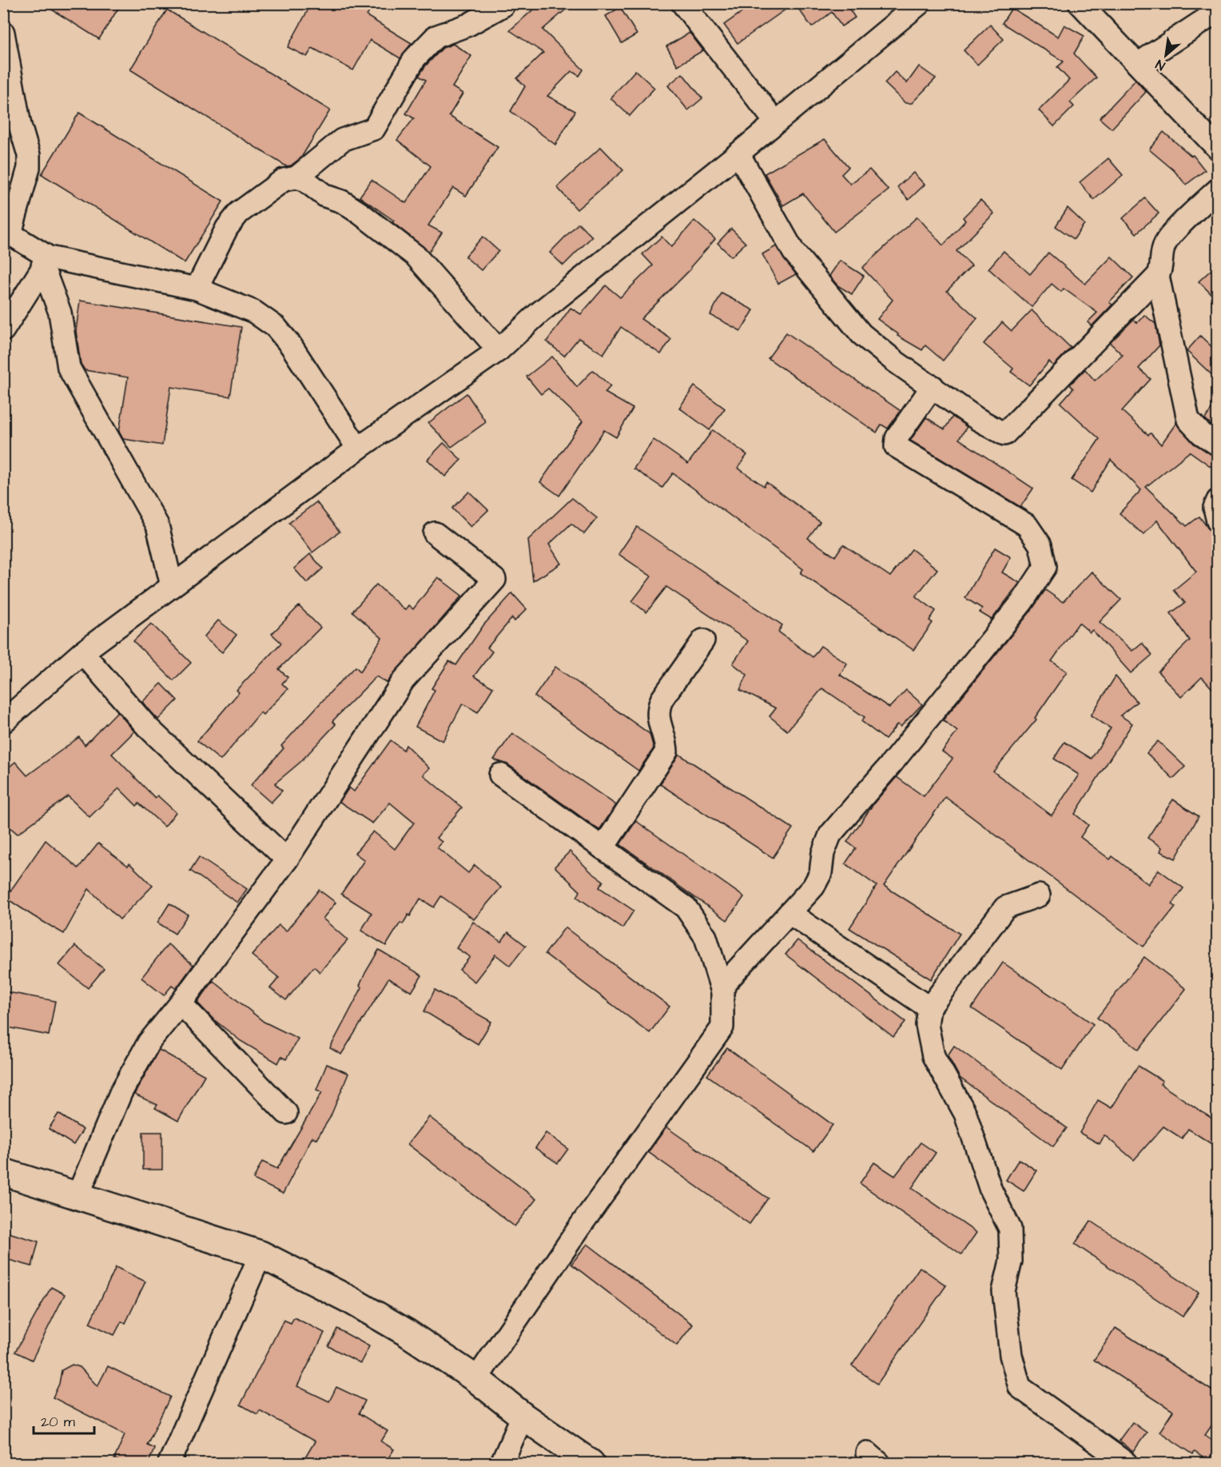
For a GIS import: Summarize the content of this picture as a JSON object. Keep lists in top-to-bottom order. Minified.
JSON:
{"scale_bar":"20 m","north":"bottom left"}
